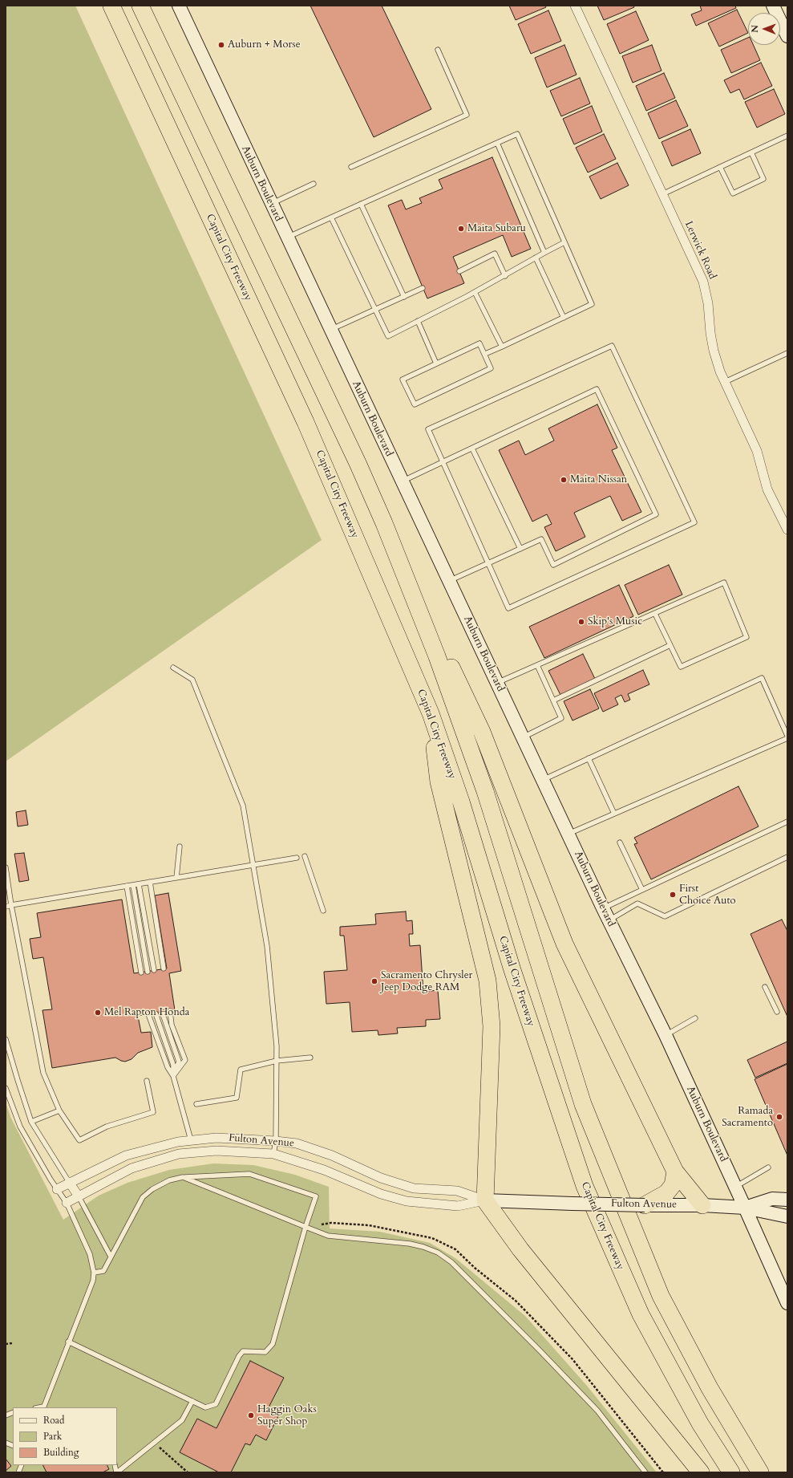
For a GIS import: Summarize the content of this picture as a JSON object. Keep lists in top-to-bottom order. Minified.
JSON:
{"streets":{"highway":["Capital City Freeway"],"main road":["Auburn Boulevard","Fulton Avenue"],"street":["Lerwick Road"]},"crossings":[["Auburn Boulevard","Fulton Avenue"]],"places":["Auburn + Morse","Maita Subaru","Maita Nissan","Skip's Music","First Choice Auto","Sacramento Chrysler Jeep Dodge RAM","Mel Rapton Honda","Ramada Sacramento","Haggin Oaks Super Shop"],"legend":["Road","Park","Building"],"north":"left"}
